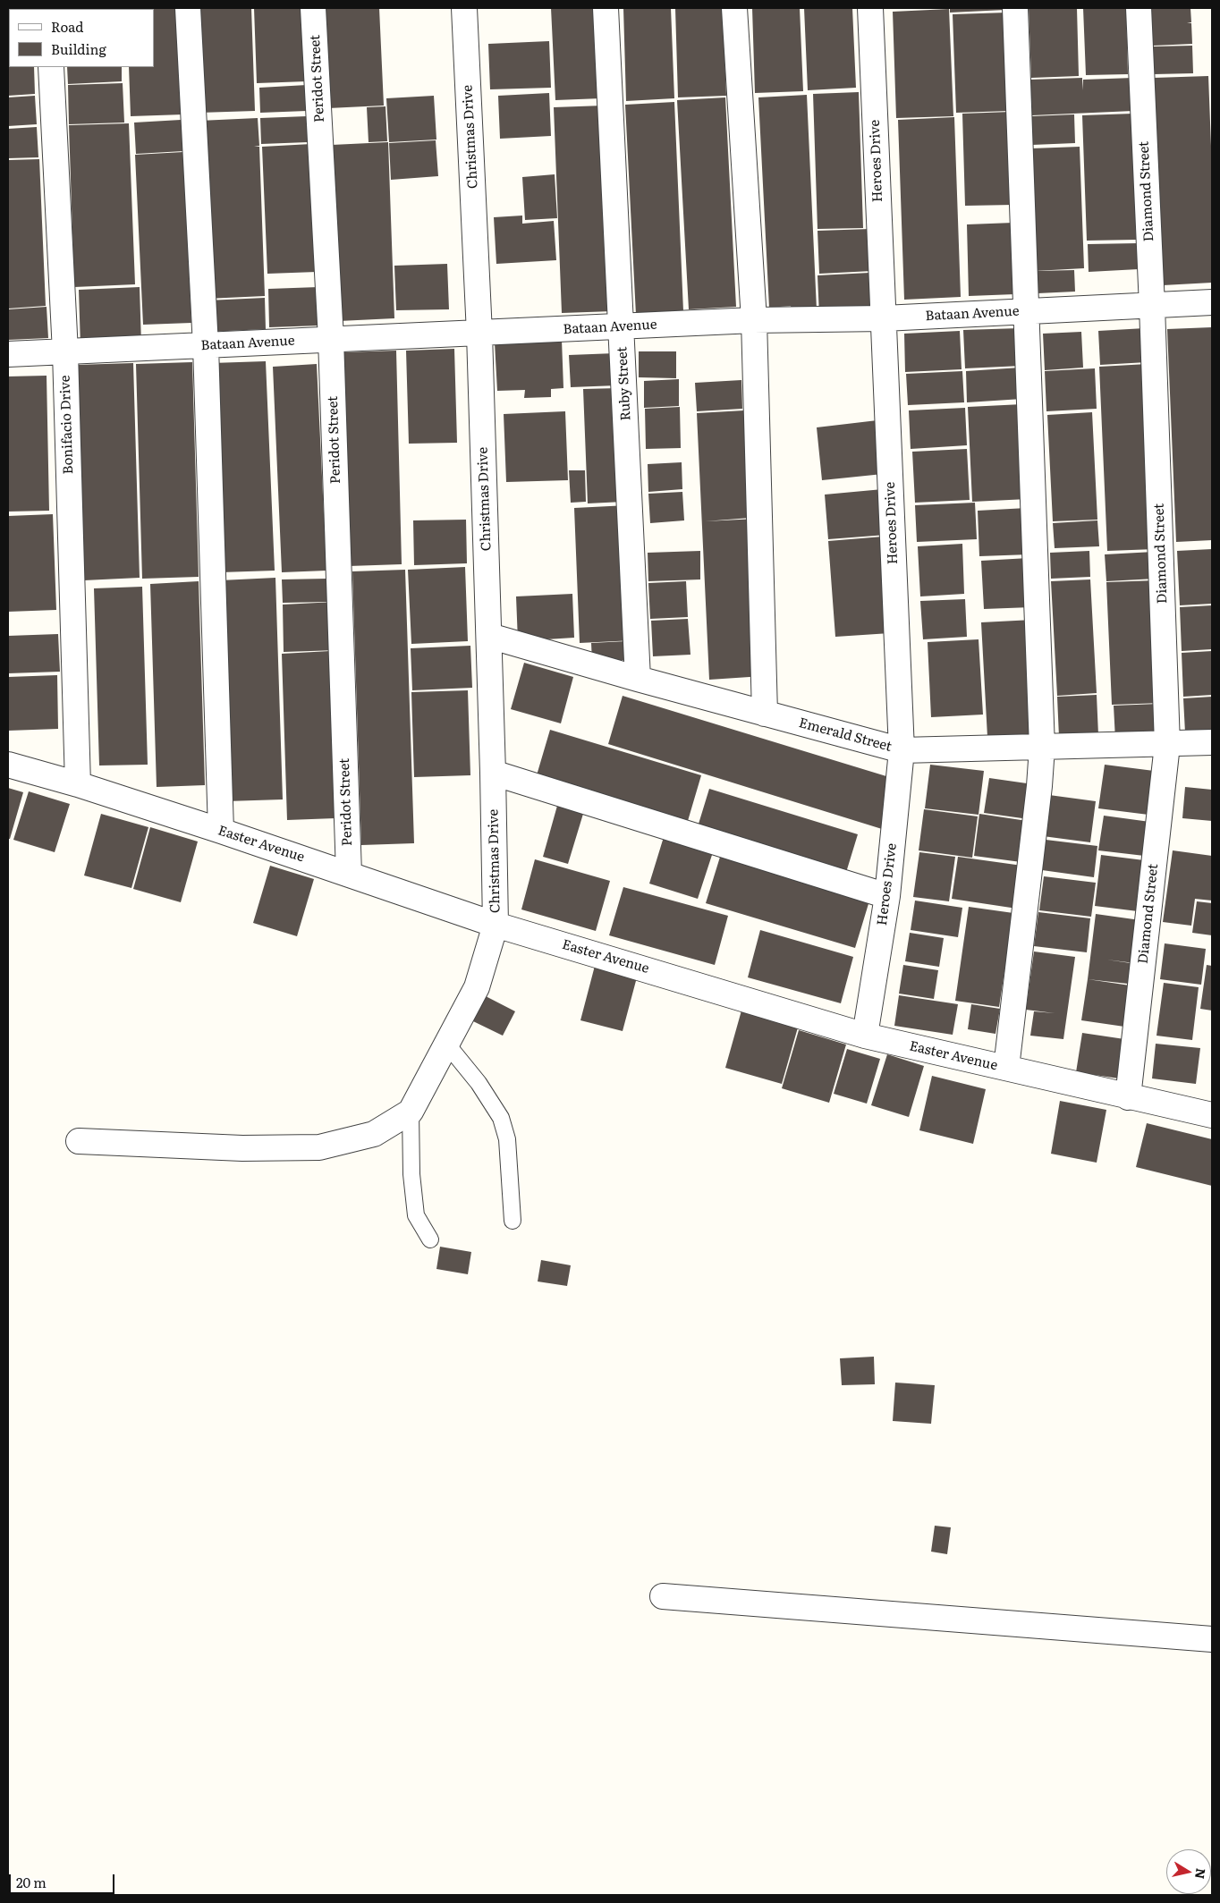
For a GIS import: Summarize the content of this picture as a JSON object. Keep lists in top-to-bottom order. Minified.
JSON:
{"streets":{"street":["Peridot Street","Christmas Drive","Heroes Drive","Diamond Street","Bataan Avenue","Ruby Street","Bonifacio Drive","Emerald Street","Easter Avenue"]},"crossings":[["Peridot Street","Bataan Avenue"],["Peridot Street","Easter Avenue"],["Christmas Drive","Bataan Avenue"],["Christmas Drive","Emerald Street"],["Christmas Drive","Easter Avenue"],["Heroes Drive","Bataan Avenue"],["Heroes Drive","Emerald Street"],["Heroes Drive","Easter Avenue"],["Diamond Street","Bataan Avenue"],["Diamond Street","Emerald Street"],["Diamond Street","Easter Avenue"],["Bataan Avenue","Ruby Street"],["Bataan Avenue","Bonifacio Drive"],["Ruby Street","Emerald Street"],["Bonifacio Drive","Easter Avenue"]],"legend":["Road","Building"],"scale_bar":"20 m","north":"right"}
